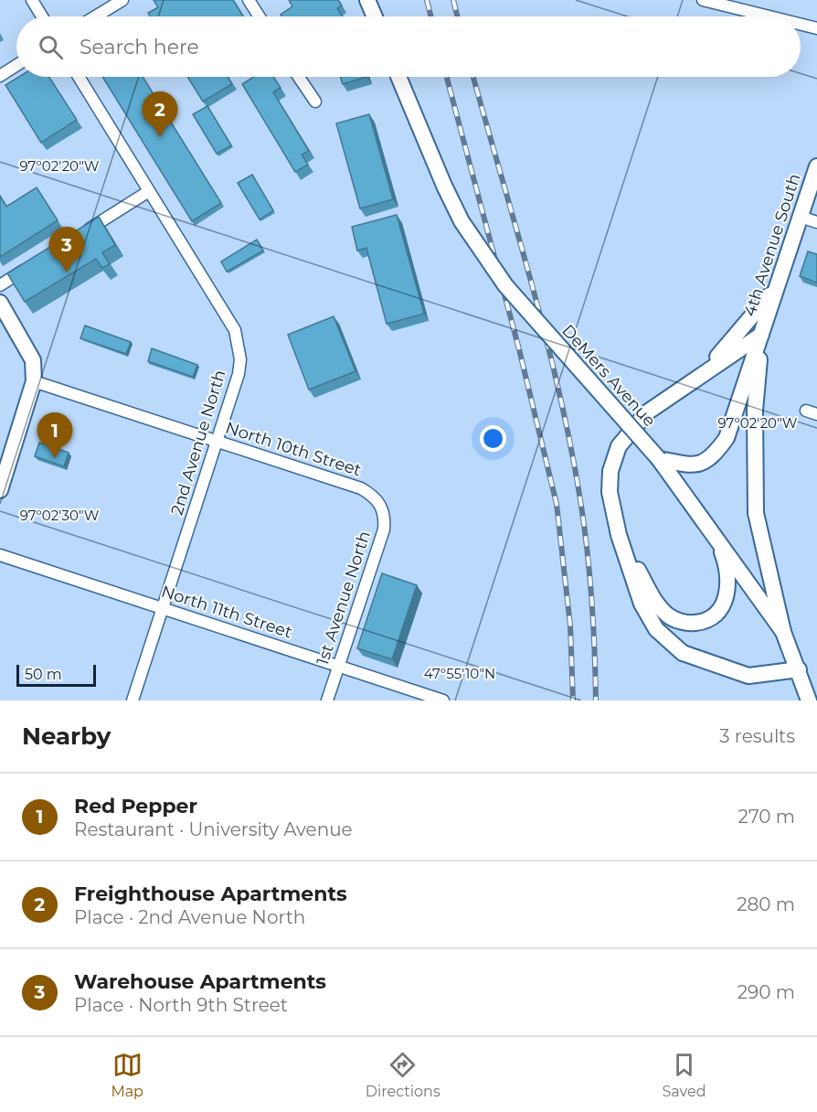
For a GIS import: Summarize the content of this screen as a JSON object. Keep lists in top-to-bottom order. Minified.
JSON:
{"streets":{"main road":["4th Avenue South","DeMers Avenue"],"street":["2nd Avenue North","North 10th Street","1st Avenue North","North 11th Street"]},"crossings":[["2nd Avenue North","North 10th Street"],["2nd Avenue North","North 11th Street"],["North 10th Street","1st Avenue North"],["1st Avenue North","North 11th Street"]],"scale_bar":"50 m","page":{"search":"Search here","pins":["2","3","1"],"scale":"50 m","heading":["Nearby","3 results"],"list":[{"mark":"1","name":"Red Pepper","note":"Restaurant · University Avenue","value":"270 m"},{"mark":"2","name":"Freighthouse Apartments","note":"Place · 2nd Avenue North","value":"280 m"},{"mark":"3","name":"Warehouse Apartments","note":"Place · North 9th Street","value":"290 m"}],"nav":["Map","Directions","Saved"]},"coordinates":["97°02'20\"W","97°02'30\"W","47°55'10\"N"]}
